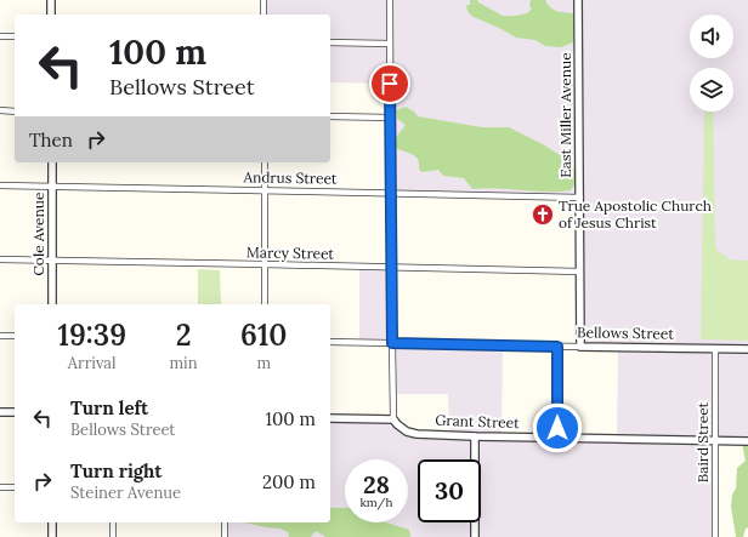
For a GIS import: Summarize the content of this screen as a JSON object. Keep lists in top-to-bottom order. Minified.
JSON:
{"streets":{"street":["East Miller Avenue","Andrus Street","Cole Avenue","Marcy Street","Bellows Street","Grant Street","Baird Street"]},"crossings":[["East Miller Avenue","Andrus Street"],["East Miller Avenue","Marcy Street"],["East Miller Avenue","Bellows Street"],["Andrus Street","Cole Avenue"],["Cole Avenue","Marcy Street"],["Bellows Street","Baird Street"],["Grant Street","Baird Street"]],"places":{"church":["True Apostolic Church of Jesus Christ"]},"page":{"turn":["100 m","Bellows Street"],"then":"Then","eta":["19:39","Arrival","2","min","610","m"],"list":[{"name":"Turn left","note":"Bellows Street","value":"100 m"},{"name":"Turn right","note":"Steiner Avenue","value":"200 m"}],"speed":"28 km/h","limit":"30"}}
